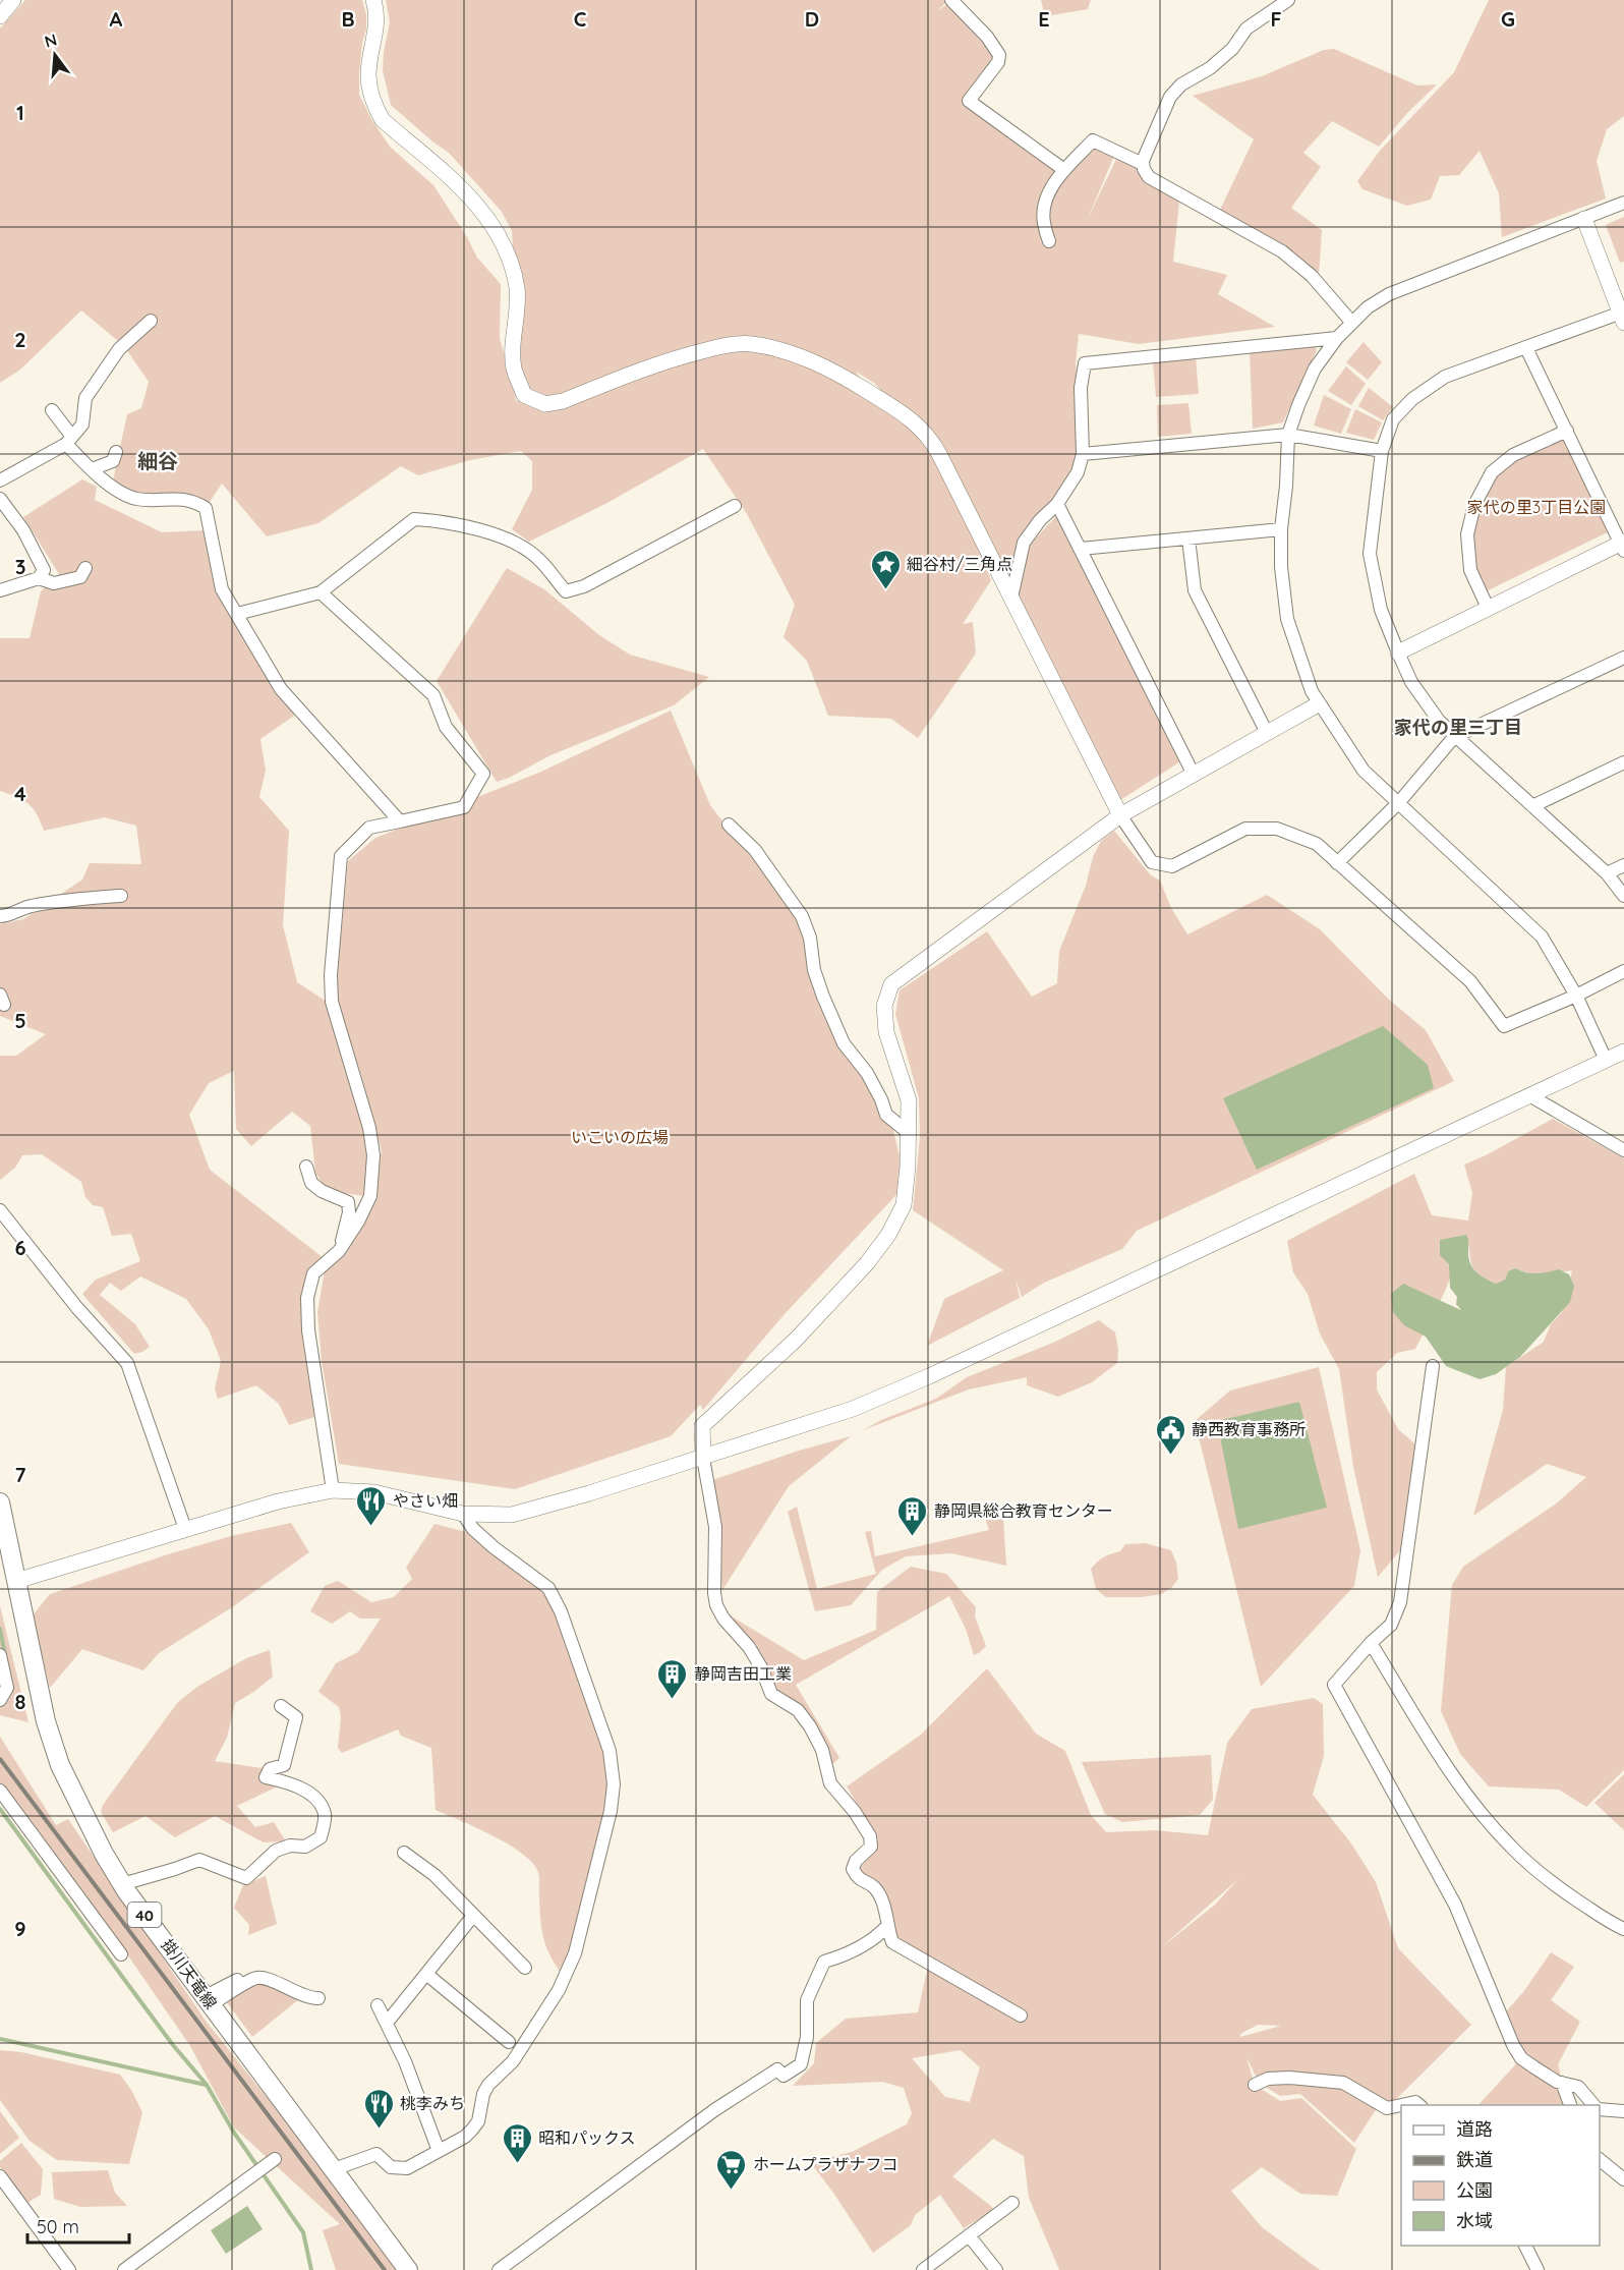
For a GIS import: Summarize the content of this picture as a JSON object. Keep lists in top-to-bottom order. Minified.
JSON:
{"streets":{"main road":["40","掛川天竜線"]},"districts":["細谷","家代の里三丁目"],"parks":["家代の里3丁目公園","いこいの広場"],"places":{"place":["細谷村/三角点"],"public building":["静西教育事務所"],"restaurant":["やさい畑","桃李みち"],"building":["静岡県総合教育センター","静岡吉田工業","昭和パックス"],"supermarket":["ホームプラザナフコ"]},"legend":["道路","鉄道","公園","水域"],"scale_bar":"50 m","north":"top","grid":{"columns":["A","B","C","D","E","F","G"],"rows":["1","2","3","4","5","6","7","8","9"]}}
